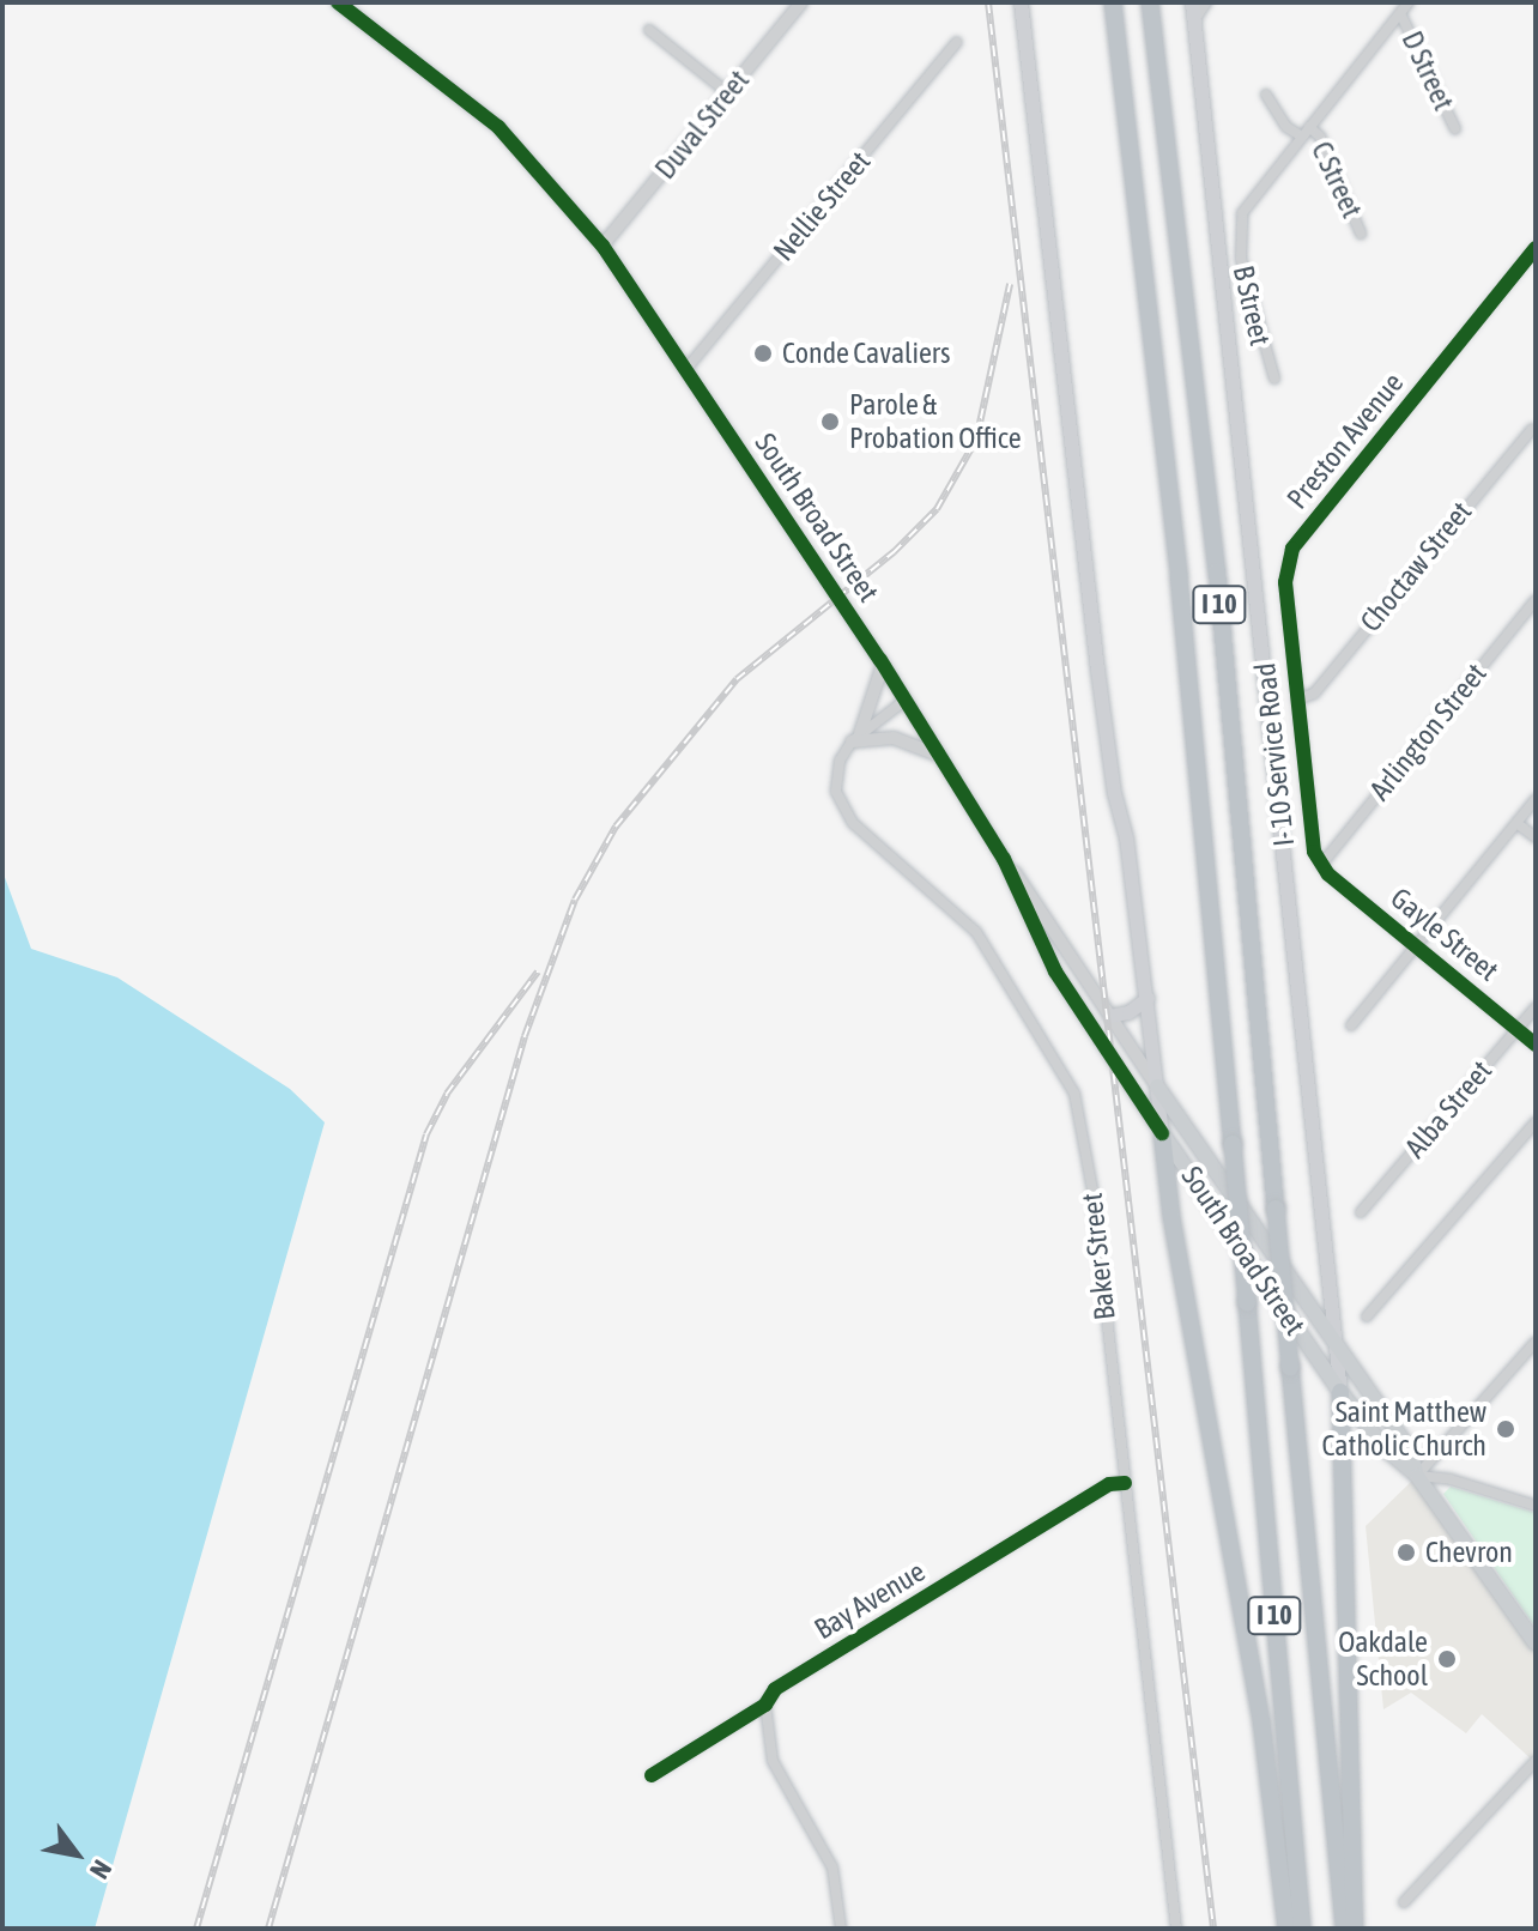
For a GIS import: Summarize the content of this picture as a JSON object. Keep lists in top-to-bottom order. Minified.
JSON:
{"streets":{"highway":["I 10"],"main road":["South Broad Street","I- 10 Service Road"],"street":["D Street","Duval Street","C Street","Nellie Street","B Street","Preston Avenue","Choctaw Street","Arlington Street","Gayle Street","Alba Street","Baker Street","Bay Avenue"]},"crossings":[["Duval Street","South Broad Street"],["C Street","B Street"],["Nellie Street","South Broad Street"],["Preston Avenue","Choctaw Street"],["Preston Avenue","Arlington Street"],["Preston Avenue","Gayle Street"],["South Broad Street","I- 10 Service Road"],["Arlington Street","Gayle Street"],["Gayle Street","Alba Street"],["Baker Street","Bay Avenue"]],"places":["Conde Cavaliers","Parole & Probation Office","Saint Matthew Catholic Church","Chevron","Oakdale School"],"north":"bottom right"}
